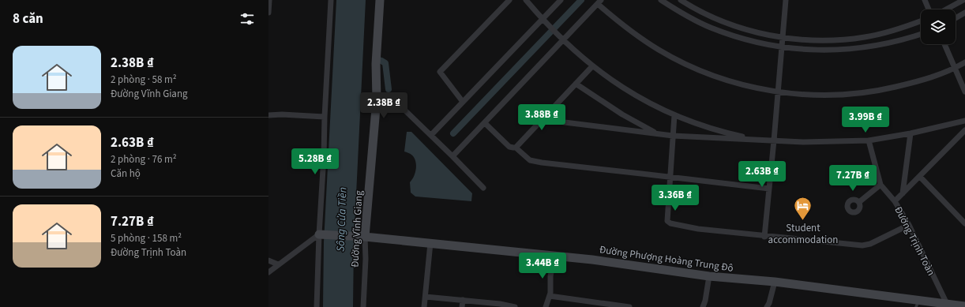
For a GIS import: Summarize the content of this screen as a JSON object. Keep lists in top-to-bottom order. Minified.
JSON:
{"streets":{"street":["Đường Vĩnh Giang","Đường Trịnh Toàn","Đường Phượng Hoàng Trung Đô"]},"crossings":[["Đường Vĩnh Giang","Đường Phượng Hoàng Trung Đô"],["Đường Trịnh Toàn","Đường Phượng Hoàng Trung Đô"]],"water":["Sông Cửa Tiền"],"places":{"hotel":["Student accommodation"]},"page":{"heading":"8 căn","list":[{"name":"2.38B ₫","note":"2 phòng · 58 m² · Đường Vĩnh Giang"},{"name":"2.63B ₫","note":"2 phòng · 76 m² · Căn hộ"},{"name":"7.27B ₫","note":"5 phòng · 158 m² · Đường Trịnh Toàn"}],"price":["2.38B ₫","3.88B ₫","3.99B ₫","5.28B ₫","2.63B ₫","7.27B ₫","3.36B ₫","3.44B ₫"]}}
